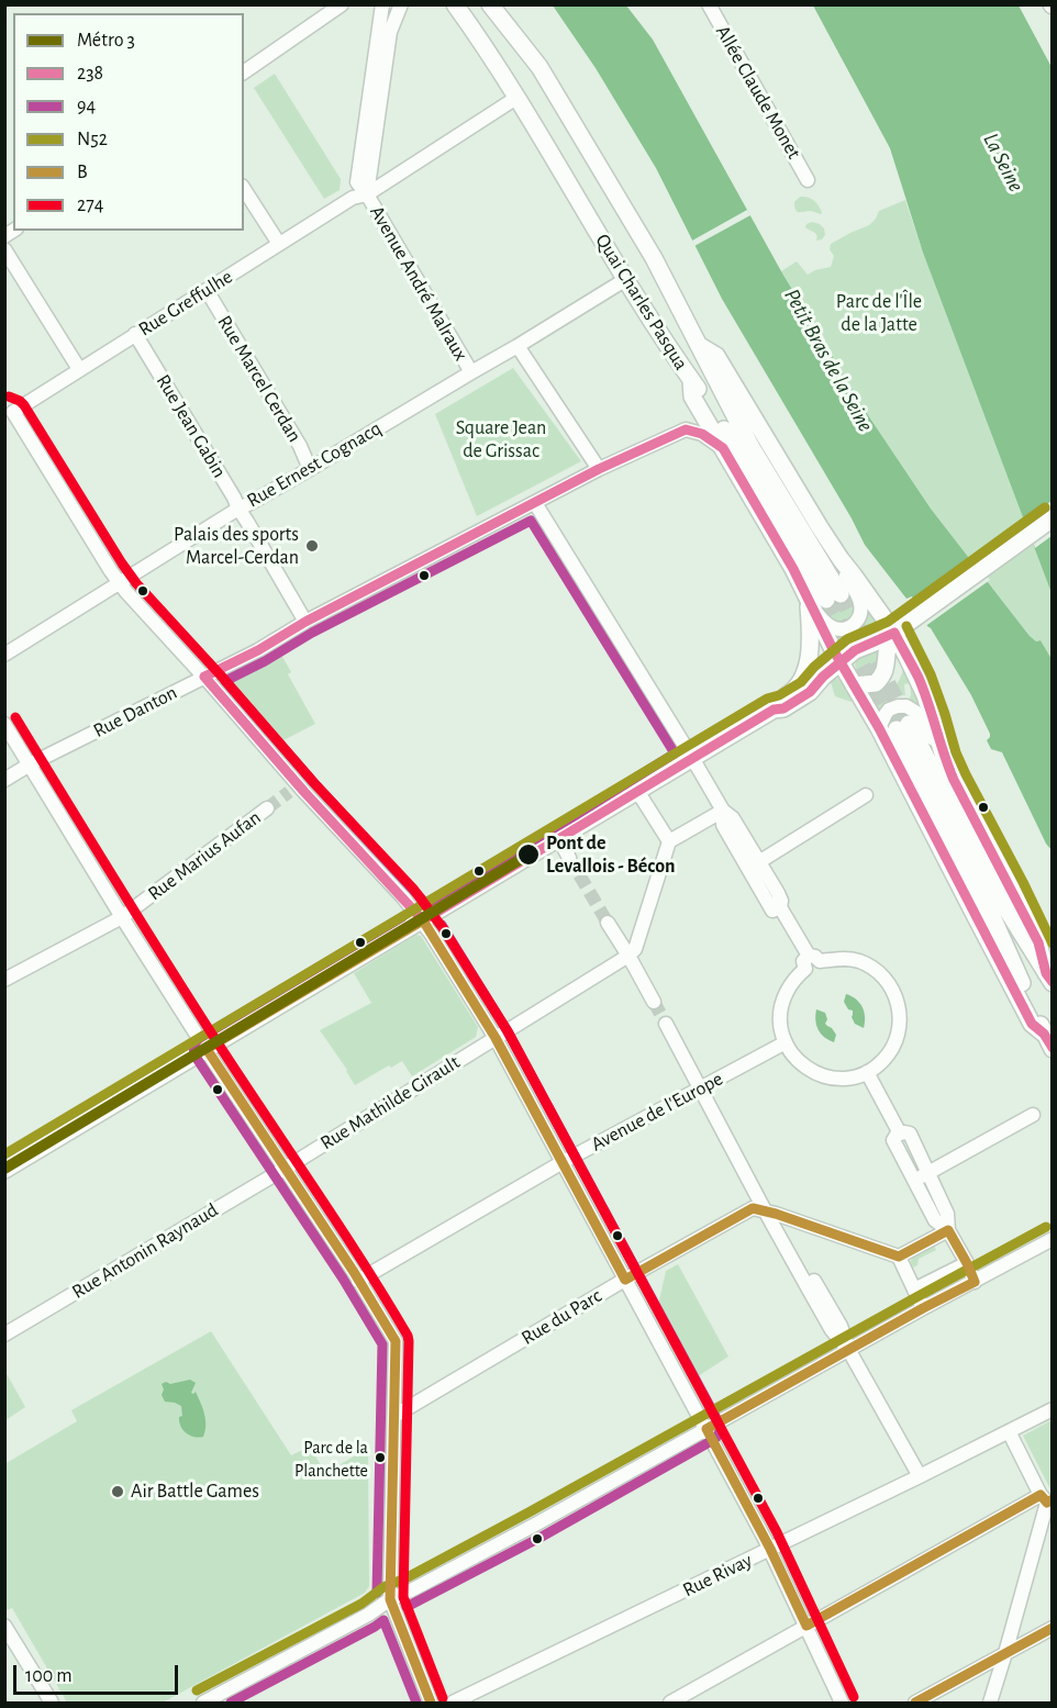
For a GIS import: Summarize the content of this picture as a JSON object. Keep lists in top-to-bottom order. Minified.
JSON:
{"streets":{"main road":["Quai Charles Pasqua"],"street":["Allée Claude Monet","Avenue André Malraux","Rue Greffulhe","Rue Marcel Cerdan","Rue Jean Gabin","Rue Ernest Cognacq","Rue Danton","Rue Marius Aufan","Rue Mathilde Girault","Avenue de l'Europe","Rue Antonin Raynaud","Rue du Parc","Rue Rivay"]},"crossings":[["Avenue André Malraux","Rue Greffulhe"],["Avenue André Malraux","Rue Ernest Cognacq"],["Quai Charles Pasqua","Rue Greffulhe"],["Quai Charles Pasqua","Rue Ernest Cognacq"],["Rue Greffulhe","Rue Marcel Cerdan"],["Rue Greffulhe","Rue Jean Gabin"],["Rue Marcel Cerdan","Rue Ernest Cognacq"],["Rue Jean Gabin","Rue Ernest Cognacq"],["Rue Jean Gabin","Rue Danton"],["Rue Mathilde Girault","Rue Antonin Raynaud"]],"water":["La Seine","Petit Bras de la Seine"],"parks":["Parc de l'Île de la Jatte","Square Jean de Grissac"],"places":["Palais des sports Marcel-Cerdan","Pont de Levallois - Bécon","Parc de la Planchette","Air Battle Games"],"lines":["transit line 274","transit line 238","transit line N52","transit line 94","metro line 3","transit line B"],"legend":["Métro 3","238","94","N52","B","274"],"scale_bar":"100 m"}
